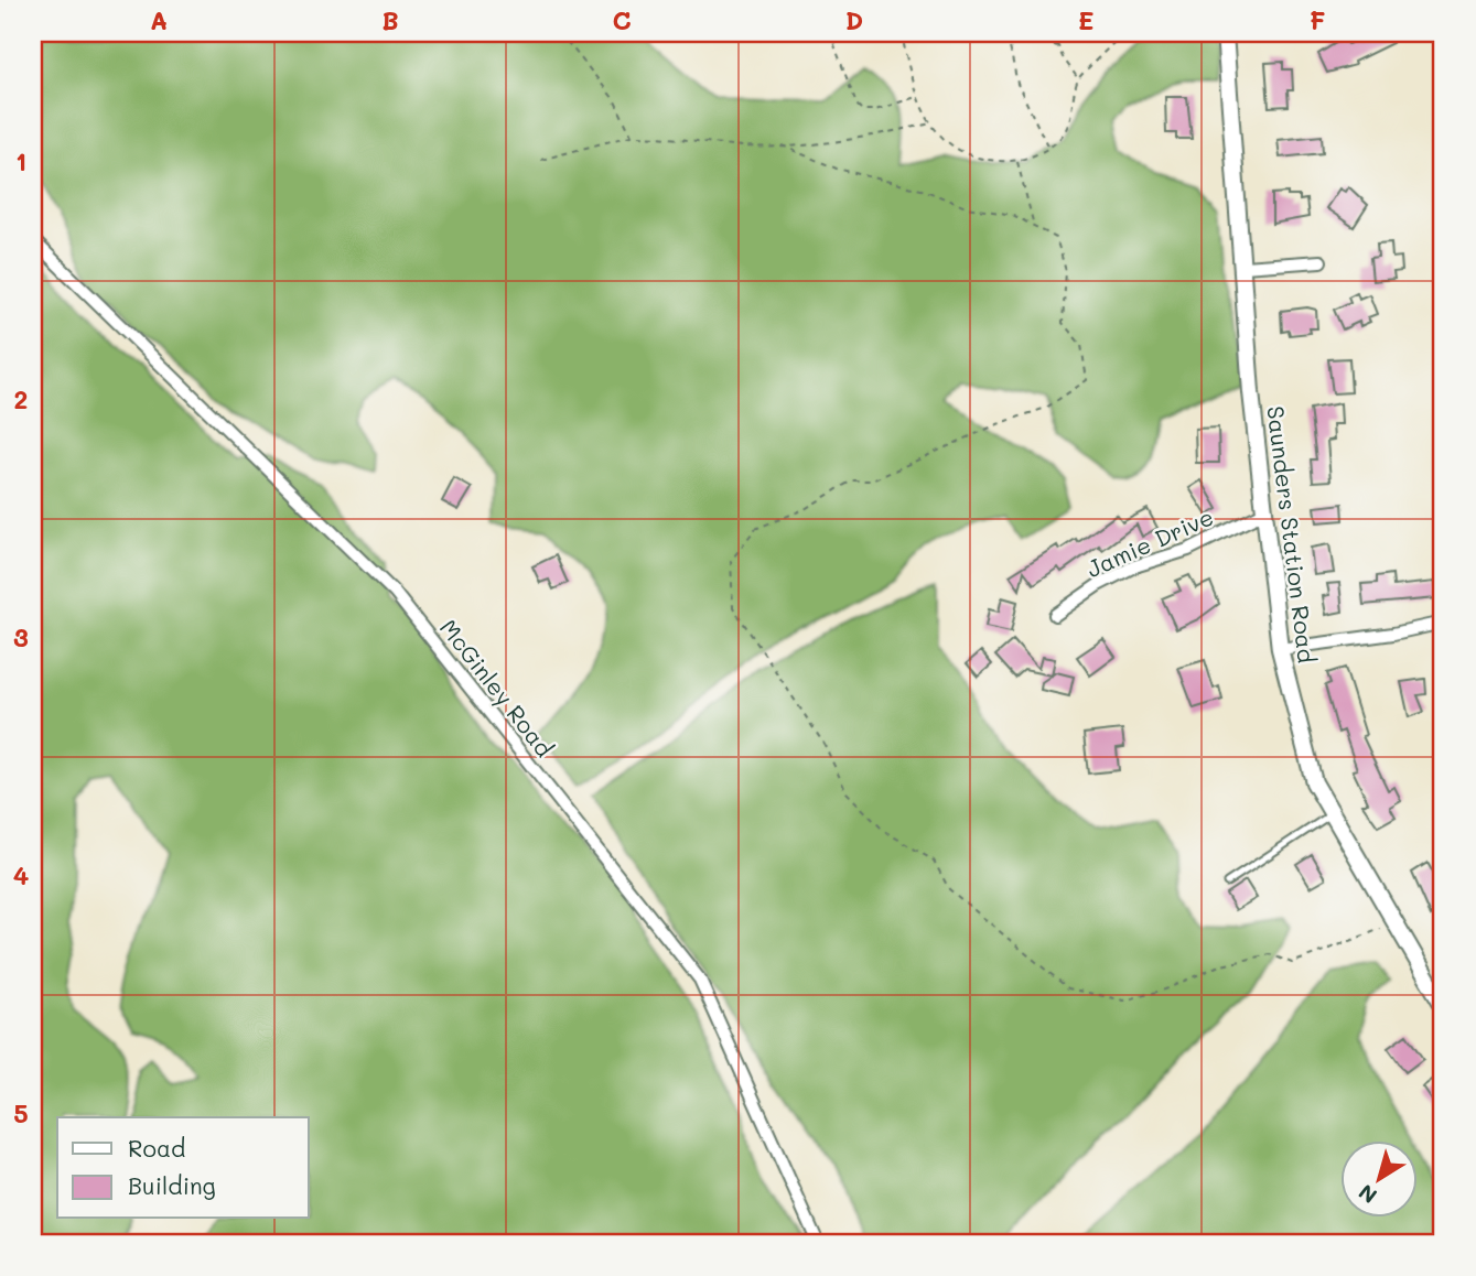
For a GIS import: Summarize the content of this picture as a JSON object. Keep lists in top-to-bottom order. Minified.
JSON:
{"streets":{"street":["Saunders Station Road","Jamie Drive","McGinley Road"]},"crossings":[["Saunders Station Road","Jamie Drive"]],"legend":["Road","Building"],"north":"bottom left","grid":{"columns":["A","B","C","D","E","F"],"rows":["1","2","3","4","5"]}}
